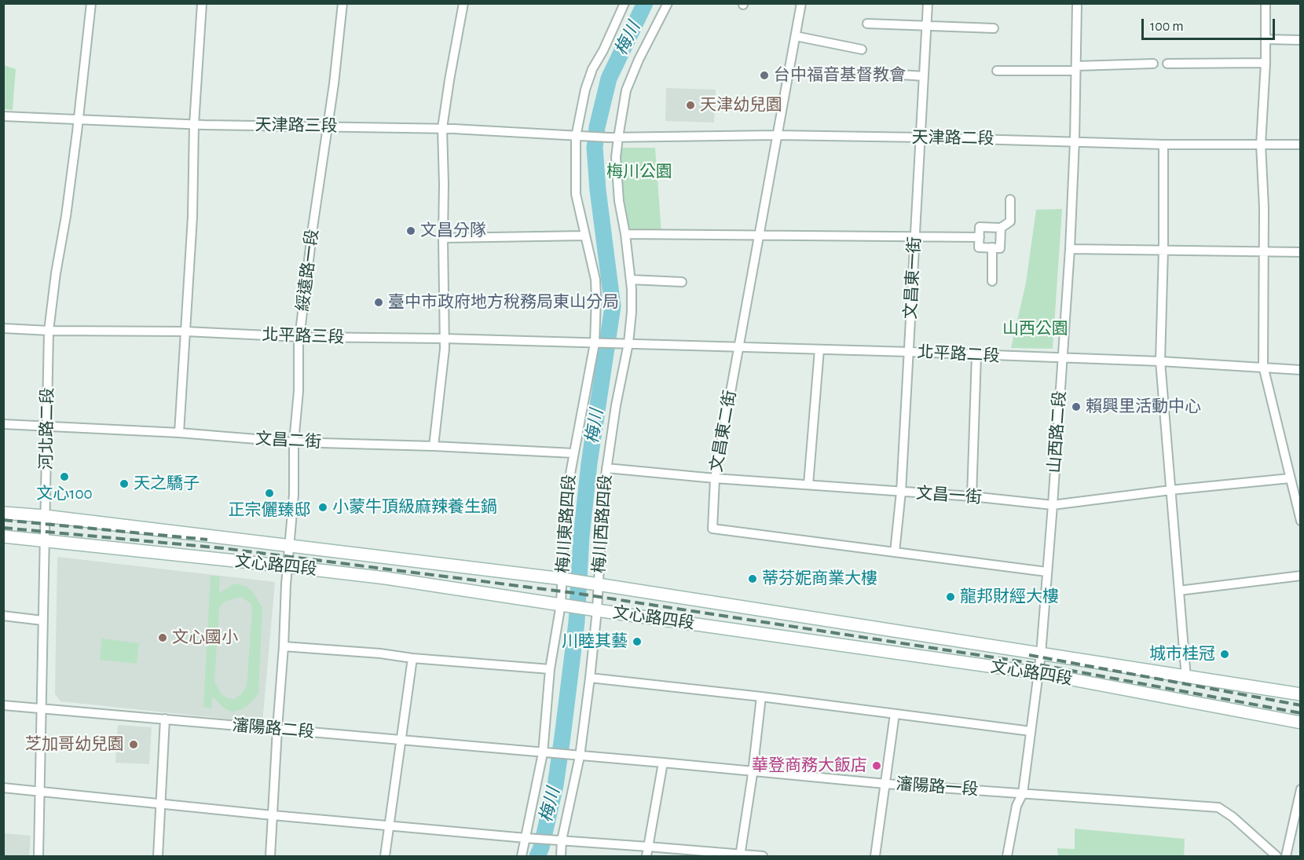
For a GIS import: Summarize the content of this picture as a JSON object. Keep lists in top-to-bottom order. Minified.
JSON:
{"streets":{"main road":["文心路四段"],"street":["天津路三段","天津路二段","綏遠路一段","文昌東一街","北平路三段","北平路二段","河北路二段","文昌東二街","山西路二段","文昌二街","文昌一街","梅川東路四段","梅川西路四段","瀋陽路二段","瀋陽路一段"]},"crossings":[["天津路三段","天津路二段"],["天津路三段","綏遠路一段"],["天津路三段","河北路二段"],["天津路三段","梅川東路四段"],["天津路二段","文昌東一街"],["天津路二段","文昌東二街"],["天津路二段","山西路二段"],["天津路二段","梅川西路四段"],["綏遠路一段","北平路三段"],["綏遠路一段","文昌二街"],["綏遠路一段","文心路四段"],["綏遠路一段","瀋陽路二段"],["文昌東一街","北平路二段"],["文昌東一街","文昌東二街"],["文昌東一街","文昌一街"],["北平路三段","北平路二段"],["北平路三段","河北路二段"],["北平路三段","梅川東路四段"],["北平路二段","文昌東二街"],["北平路二段","山西路二段"],["北平路二段","梅川西路四段"],["河北路二段","文昌二街"],["河北路二段","文心路四段"],["河北路二段","瀋陽路二段"],["文昌東二街","山西路二段"],["文昌東二街","文昌一街"],["山西路二段","文昌一街"],["山西路二段","文心路四段"],["山西路二段","瀋陽路一段"],["文昌二街","梅川東路四段"],["文昌一街","梅川西路四段"],["梅川東路四段","文心路四段"],["梅川東路四段","瀋陽路二段"],["梅川西路四段","文心路四段"],["梅川西路四段","瀋陽路二段"],["梅川西路四段","瀋陽路一段"],["瀋陽路二段","瀋陽路一段"]],"water":["梅川"],"parks":["梅川公園","山西公園"],"places":["台中福音基督教會","天津幼兒園","文昌分隊","臺中市政府地方稅務局東山分局","賴興里活動中心","文心100","天之驕子","正宗儷臻邸","小蒙牛頂級麻辣養生鍋","蒂芬妮商業大樓","龍邦財經大樓","文心國小","川睦其藝","城市桂冠","芝加哥幼兒園","華登商務大飯店"],"scale_bar":"100 m"}
